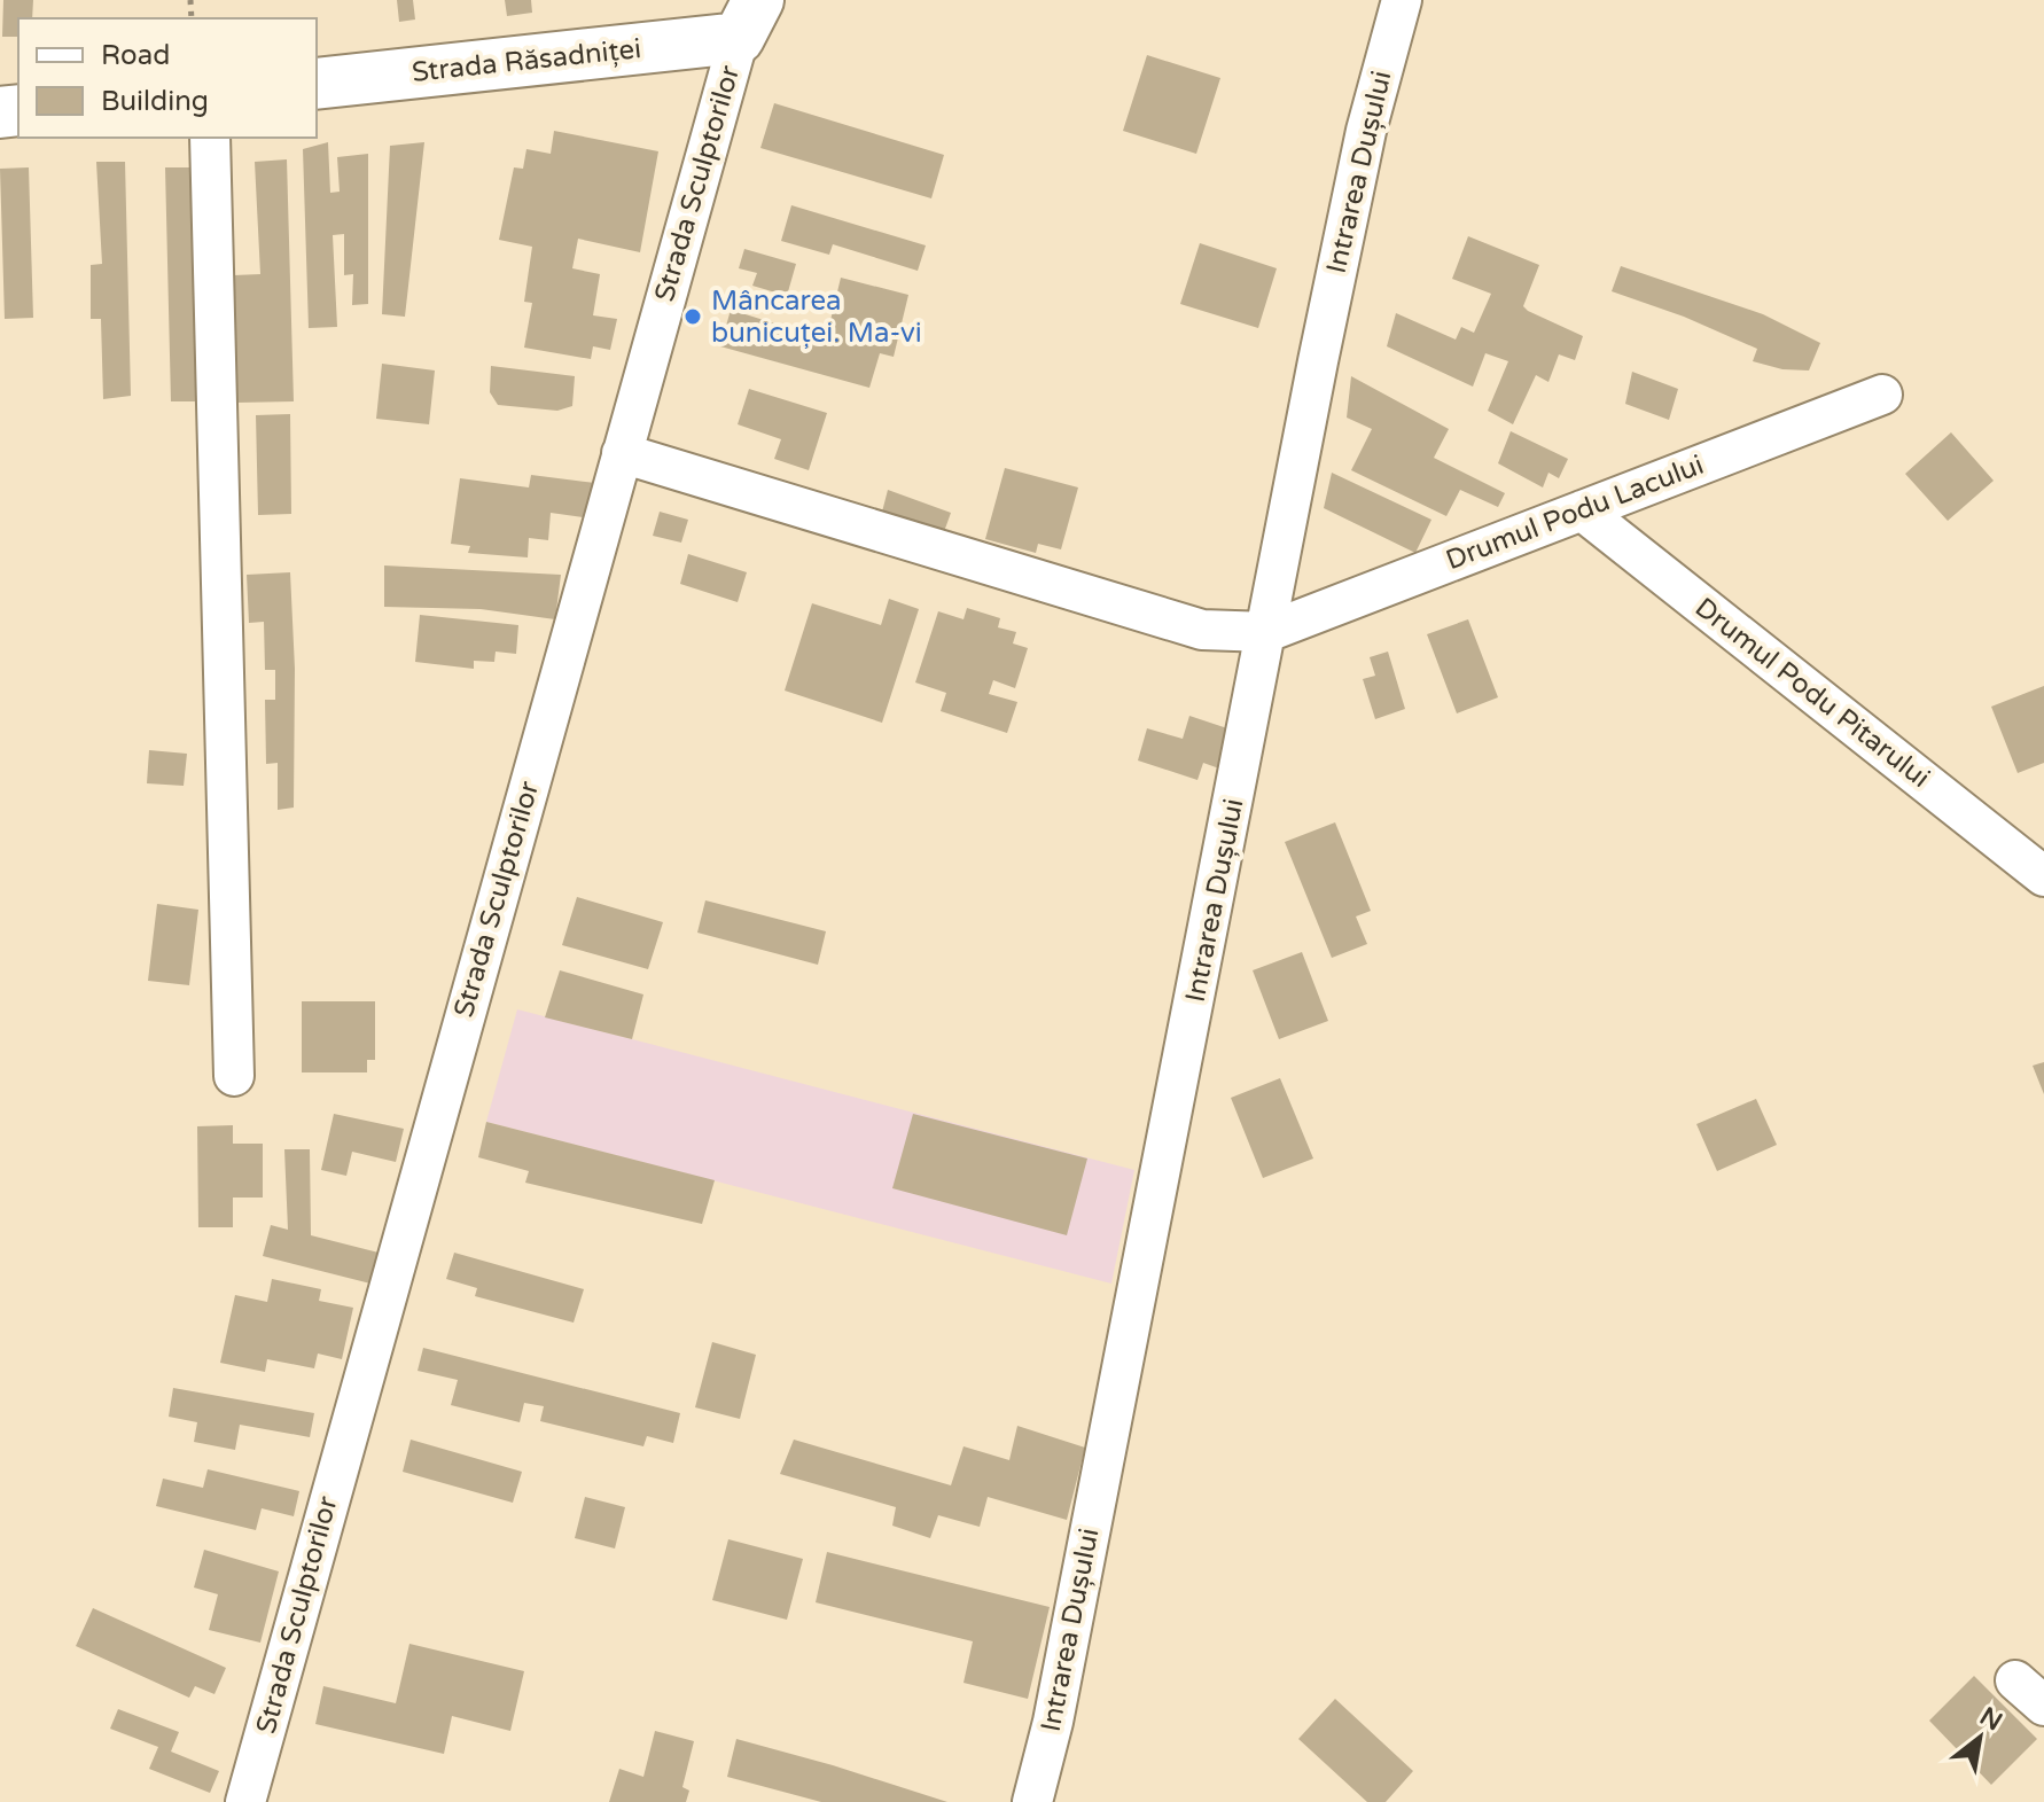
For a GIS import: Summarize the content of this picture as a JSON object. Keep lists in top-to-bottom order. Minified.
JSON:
{"streets":{"main road":["Strada Răsadniței"],"street":["Intrarea Dușului","Strada Sculptorilor","Drumul Podu Lacului","Drumul Podu Pitarului"]},"crossings":[["Strada Răsadniței","Strada Sculptorilor"],["Intrarea Dușului","Drumul Podu Lacului"],["Drumul Podu Lacului","Drumul Podu Pitarului"]],"places":["Mâncarea bunicuței. Ma-vi"],"legend":["Road","Building"],"north":"top right"}
